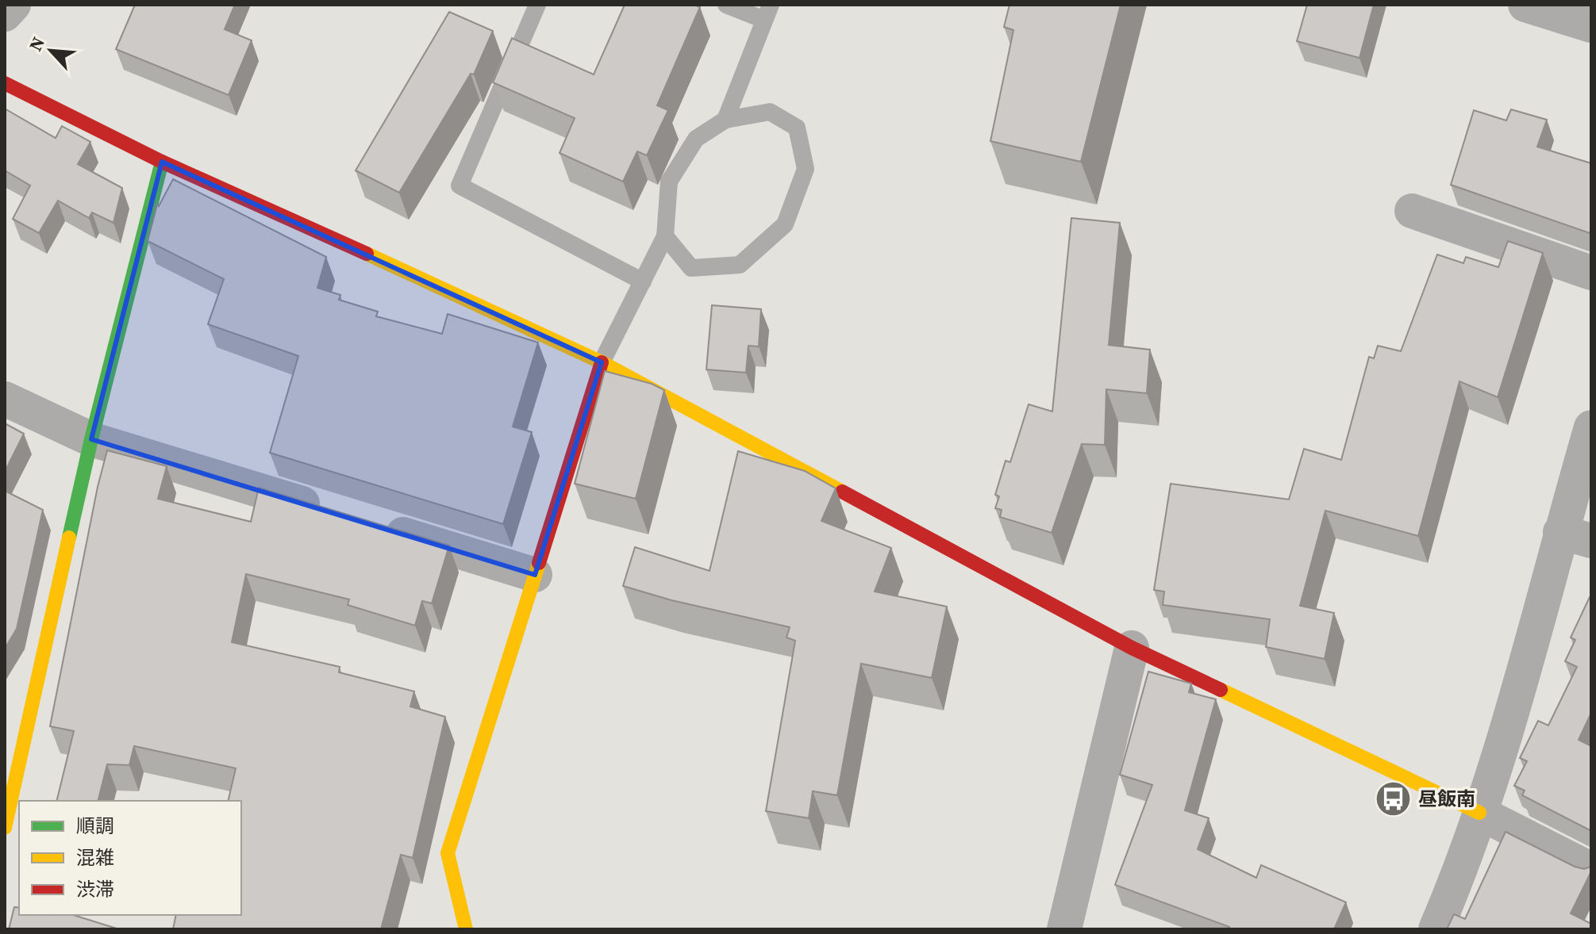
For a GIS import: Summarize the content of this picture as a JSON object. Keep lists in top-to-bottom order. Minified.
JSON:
{"places":{"bus stop":["昼飯南"]},"legend":["順調","混雑","渋滞"],"north":"top left"}
